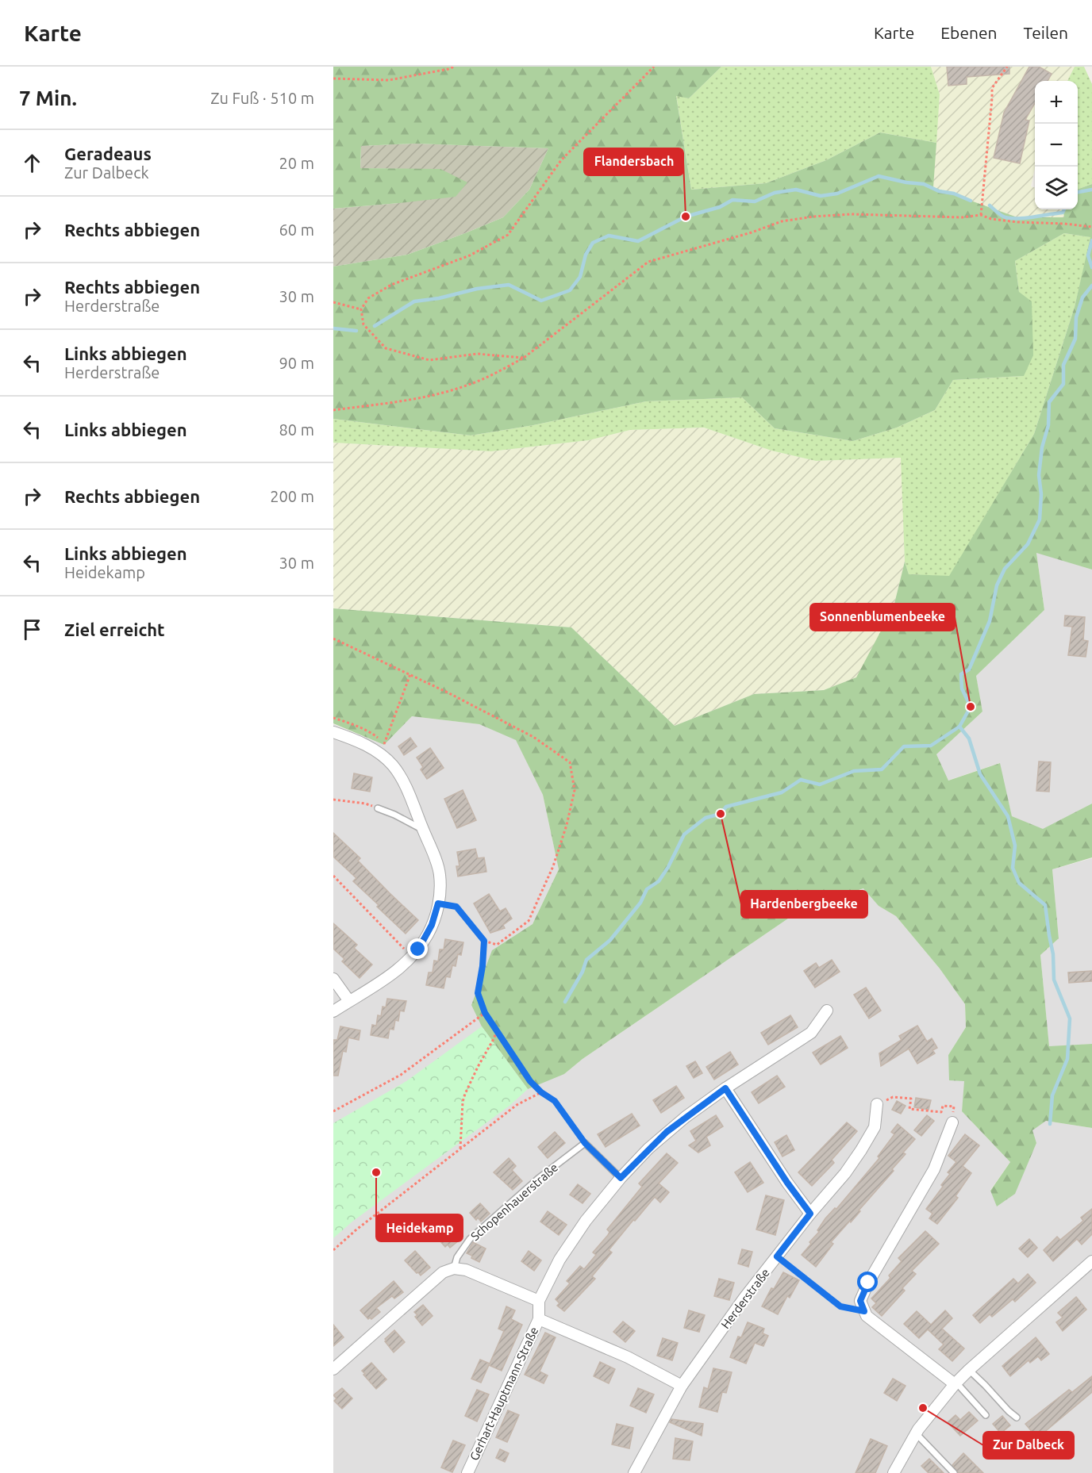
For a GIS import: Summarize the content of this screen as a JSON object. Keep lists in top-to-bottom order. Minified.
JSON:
{"streets":{"street":["Herderstraße","Gerhart-Hauptmann-Straße"],"lane":["Schopenhauerstraße"]},"places":["Flandersbach","Sonnenblumenbeeke","Hardenbergbeeke","Heidekamp","Zur Dalbeck"],"page":{"header":"Karte","nav":["Karte","Ebenen","Teilen"],"heading":["7 Min.","Zu Fuß · 510 m"],"map_buttons":["+","−"],"list":[["Geradeaus","Zur Dalbeck","20 m"],["Rechts abbiegen","60 m"],["Rechts abbiegen","Herderstraße","30 m"],["Links abbiegen","Herderstraße","90 m"],["Links abbiegen","80 m"],["Rechts abbiegen","200 m"],["Links abbiegen","Heidekamp","30 m"],"Ziel erreicht"]}}
